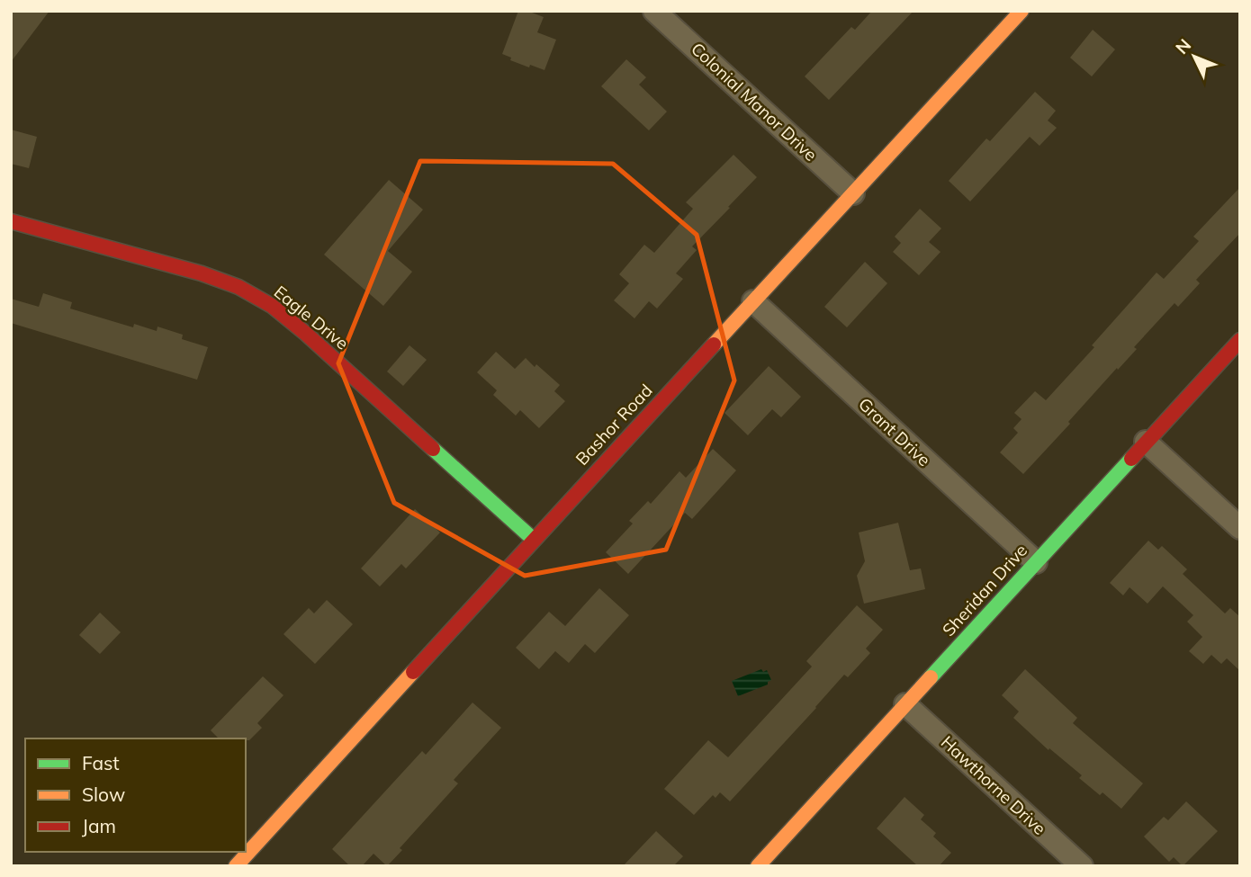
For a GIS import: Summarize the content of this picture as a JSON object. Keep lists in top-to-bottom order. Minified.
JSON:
{"streets":{"street":["Colonial Manor Drive","Eagle Drive","Bashor Road","Grant Drive","Sheridan Drive","Hawthorne Drive"]},"crossings":[["Colonial Manor Drive","Bashor Road"],["Eagle Drive","Bashor Road"],["Bashor Road","Grant Drive"],["Grant Drive","Sheridan Drive"],["Sheridan Drive","Hawthorne Drive"]],"legend":["Fast","Slow","Jam"],"north":"top left"}
